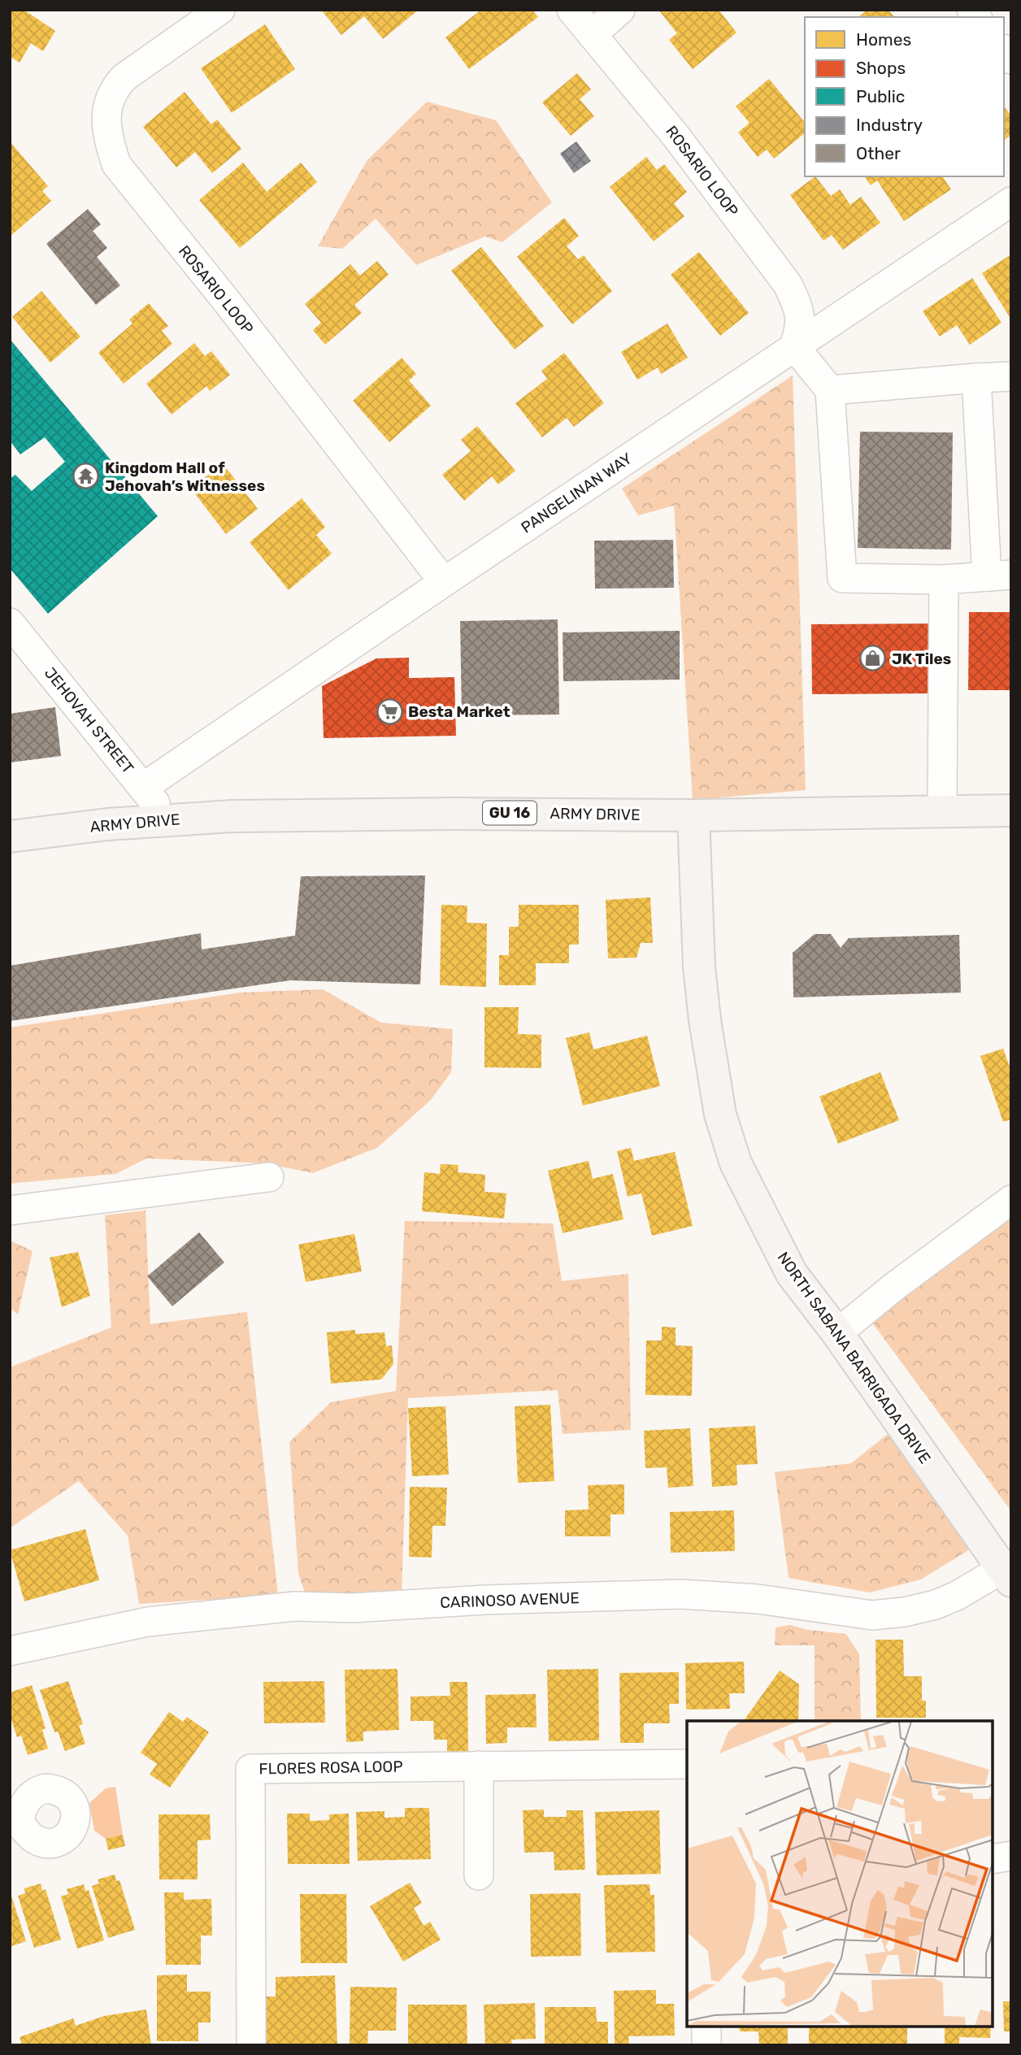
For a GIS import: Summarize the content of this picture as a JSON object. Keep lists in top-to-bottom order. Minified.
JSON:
{"streets":{"main road":["GU 16","ARMY DRIVE","NORTH SABANA BARRIGADA DRIVE"],"street":["ROSARIO LOOP","PANGELINAN WAY","JEHOVAH STREET","CARINOSO AVENUE","FLORES ROSA LOOP"]},"crossings":[["ROSARIO LOOP","PANGELINAN WAY"],["PANGELINAN WAY","JEHOVAH STREET"],["JEHOVAH STREET","ARMY DRIVE"],["ARMY DRIVE","NORTH SABANA BARRIGADA DRIVE"],["NORTH SABANA BARRIGADA DRIVE","CARINOSO AVENUE"]],"places":{"temple":["Kingdom Hall of Jehovah’s Witnesses"],"shop":["JK Tiles"],"supermarket":["Besta Market"]},"legend":["Homes","Shops","Public","Industry","Other"]}
